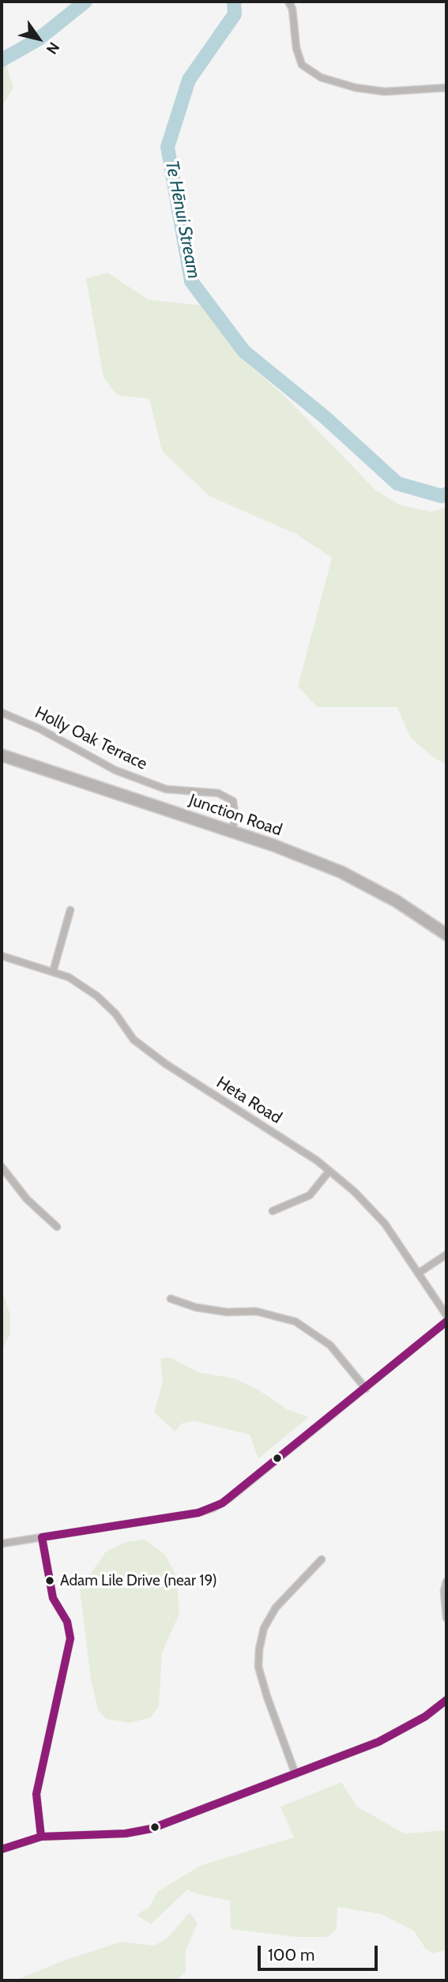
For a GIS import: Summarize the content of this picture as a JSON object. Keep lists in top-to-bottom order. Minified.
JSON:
{"streets":{"highway":["Junction Road"],"street":["Holly Oak Terrace","Heta Road"]},"crossings":[["Holly Oak Terrace","Junction Road"]],"water":["Te Hēnui Stream"],"places":["Adam Lile Drive (near 19)"],"scale_bar":"100 m","north":"bottom right"}
